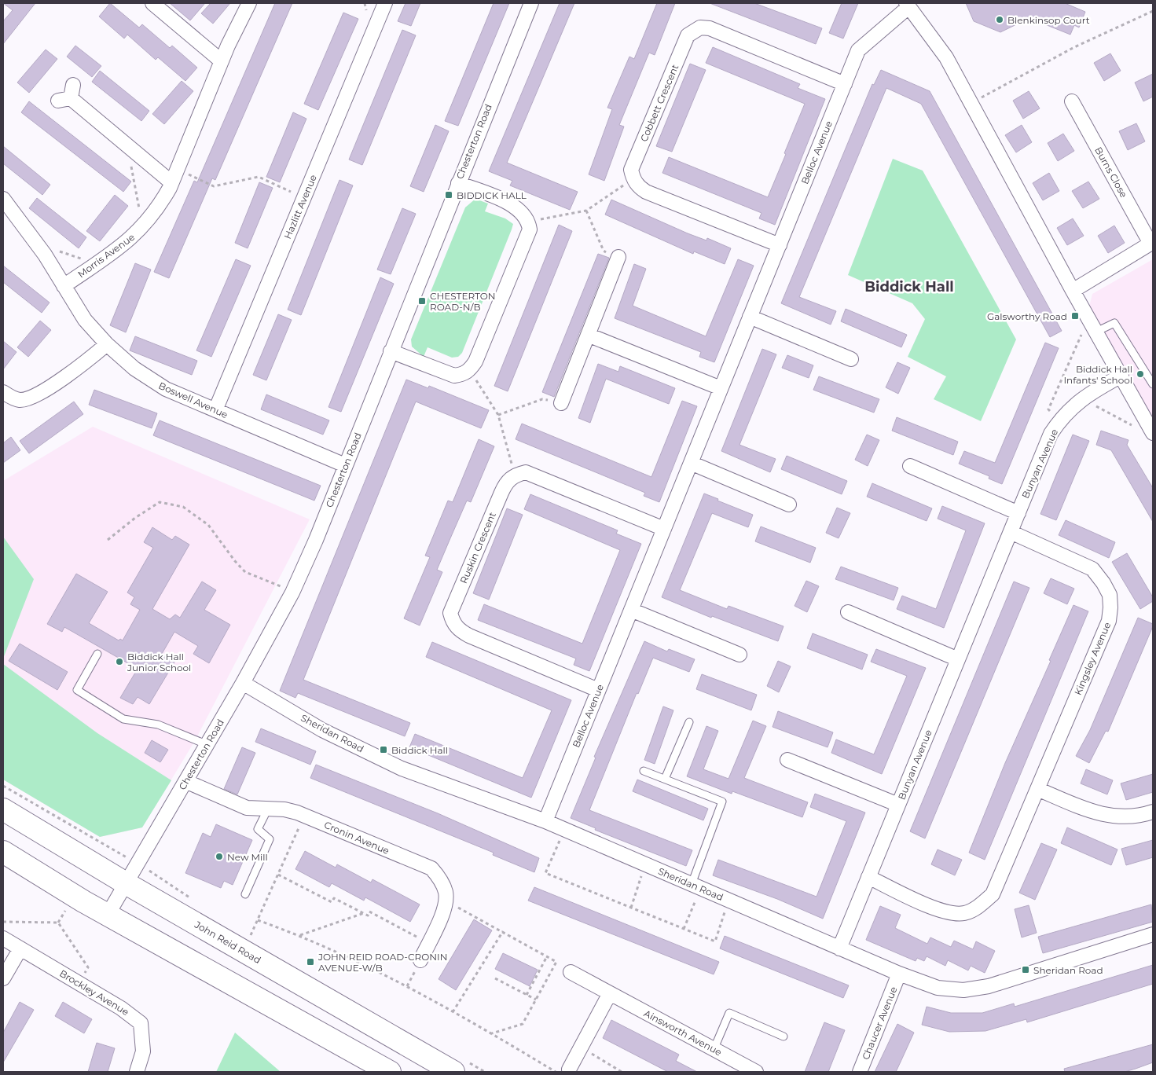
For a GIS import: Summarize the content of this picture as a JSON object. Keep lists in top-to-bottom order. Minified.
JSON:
{"streets":{"highway":["John Reid Road"],"street":["Cobbett Crescent","Chesterton Road","Belloc Avenue","Burns Close","Hazlitt Avenue","Morris Avenue","Boswell Avenue","Bunyan Avenue","Ruskin Crescent","Kingsley Avenue","Sheridan Road","Cronin Avenue","Brockley Avenue","Chaucer Avenue","Ainsworth Avenue"]},"crossings":[["Cobbett Crescent","Belloc Avenue"],["Chesterton Road","Boswell Avenue"],["Chesterton Road","Sheridan Road"],["Chesterton Road","Cronin Avenue"],["Chesterton Road","John Reid Road"],["Belloc Avenue","Ruskin Crescent"],["Belloc Avenue","Sheridan Road"],["Hazlitt Avenue","Boswell Avenue"],["Morris Avenue","Boswell Avenue"],["Bunyan Avenue","Kingsley Avenue"],["Bunyan Avenue","Sheridan Road"],["Sheridan Road","Chaucer Avenue"]],"districts":["Biddick Hall"],"places":{"other":["Blenkinsop Court","Biddick Hall Infants' School","Biddick Hall Junior School","New Mill"],"transit":["BIDDICK HALL","CHESTERTON ROAD-N/B","Galsworthy Road","Biddick Hall","JOHN REID ROAD-CRONIN AVENUE-W/B","Sheridan Road"]}}
